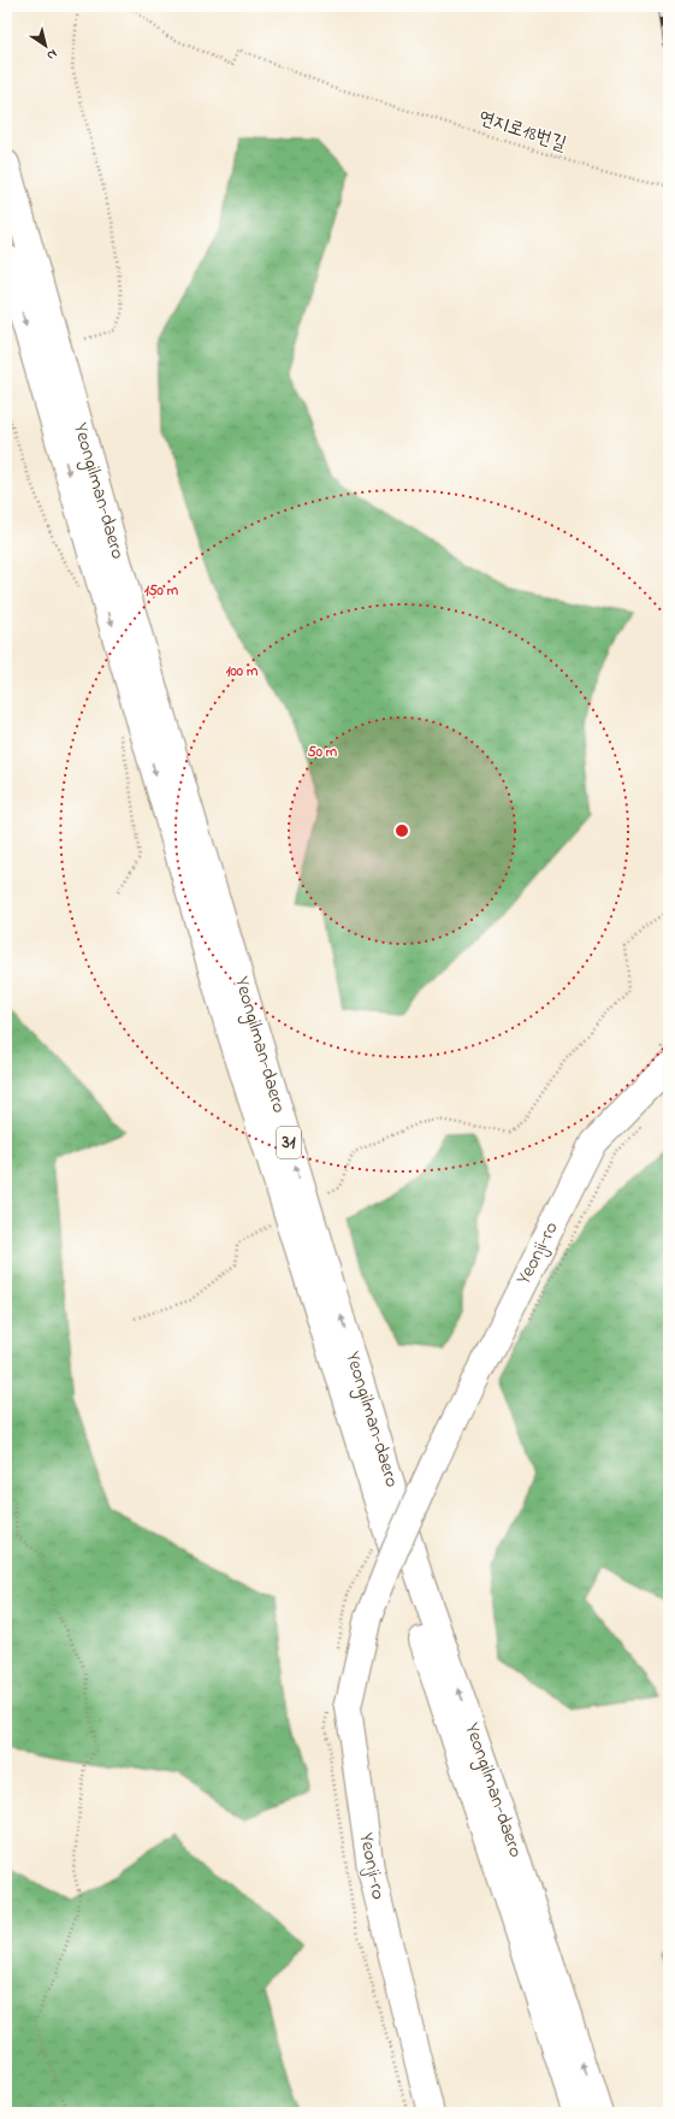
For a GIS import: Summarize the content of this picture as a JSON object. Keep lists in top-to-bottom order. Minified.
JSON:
{"streets":{"main road":["Yeongilman-daero","31","Yeonji-ro"],"path":["연지로18번길"]},"north":"bottom right","rings":["150 m","100 m","50 m"]}
